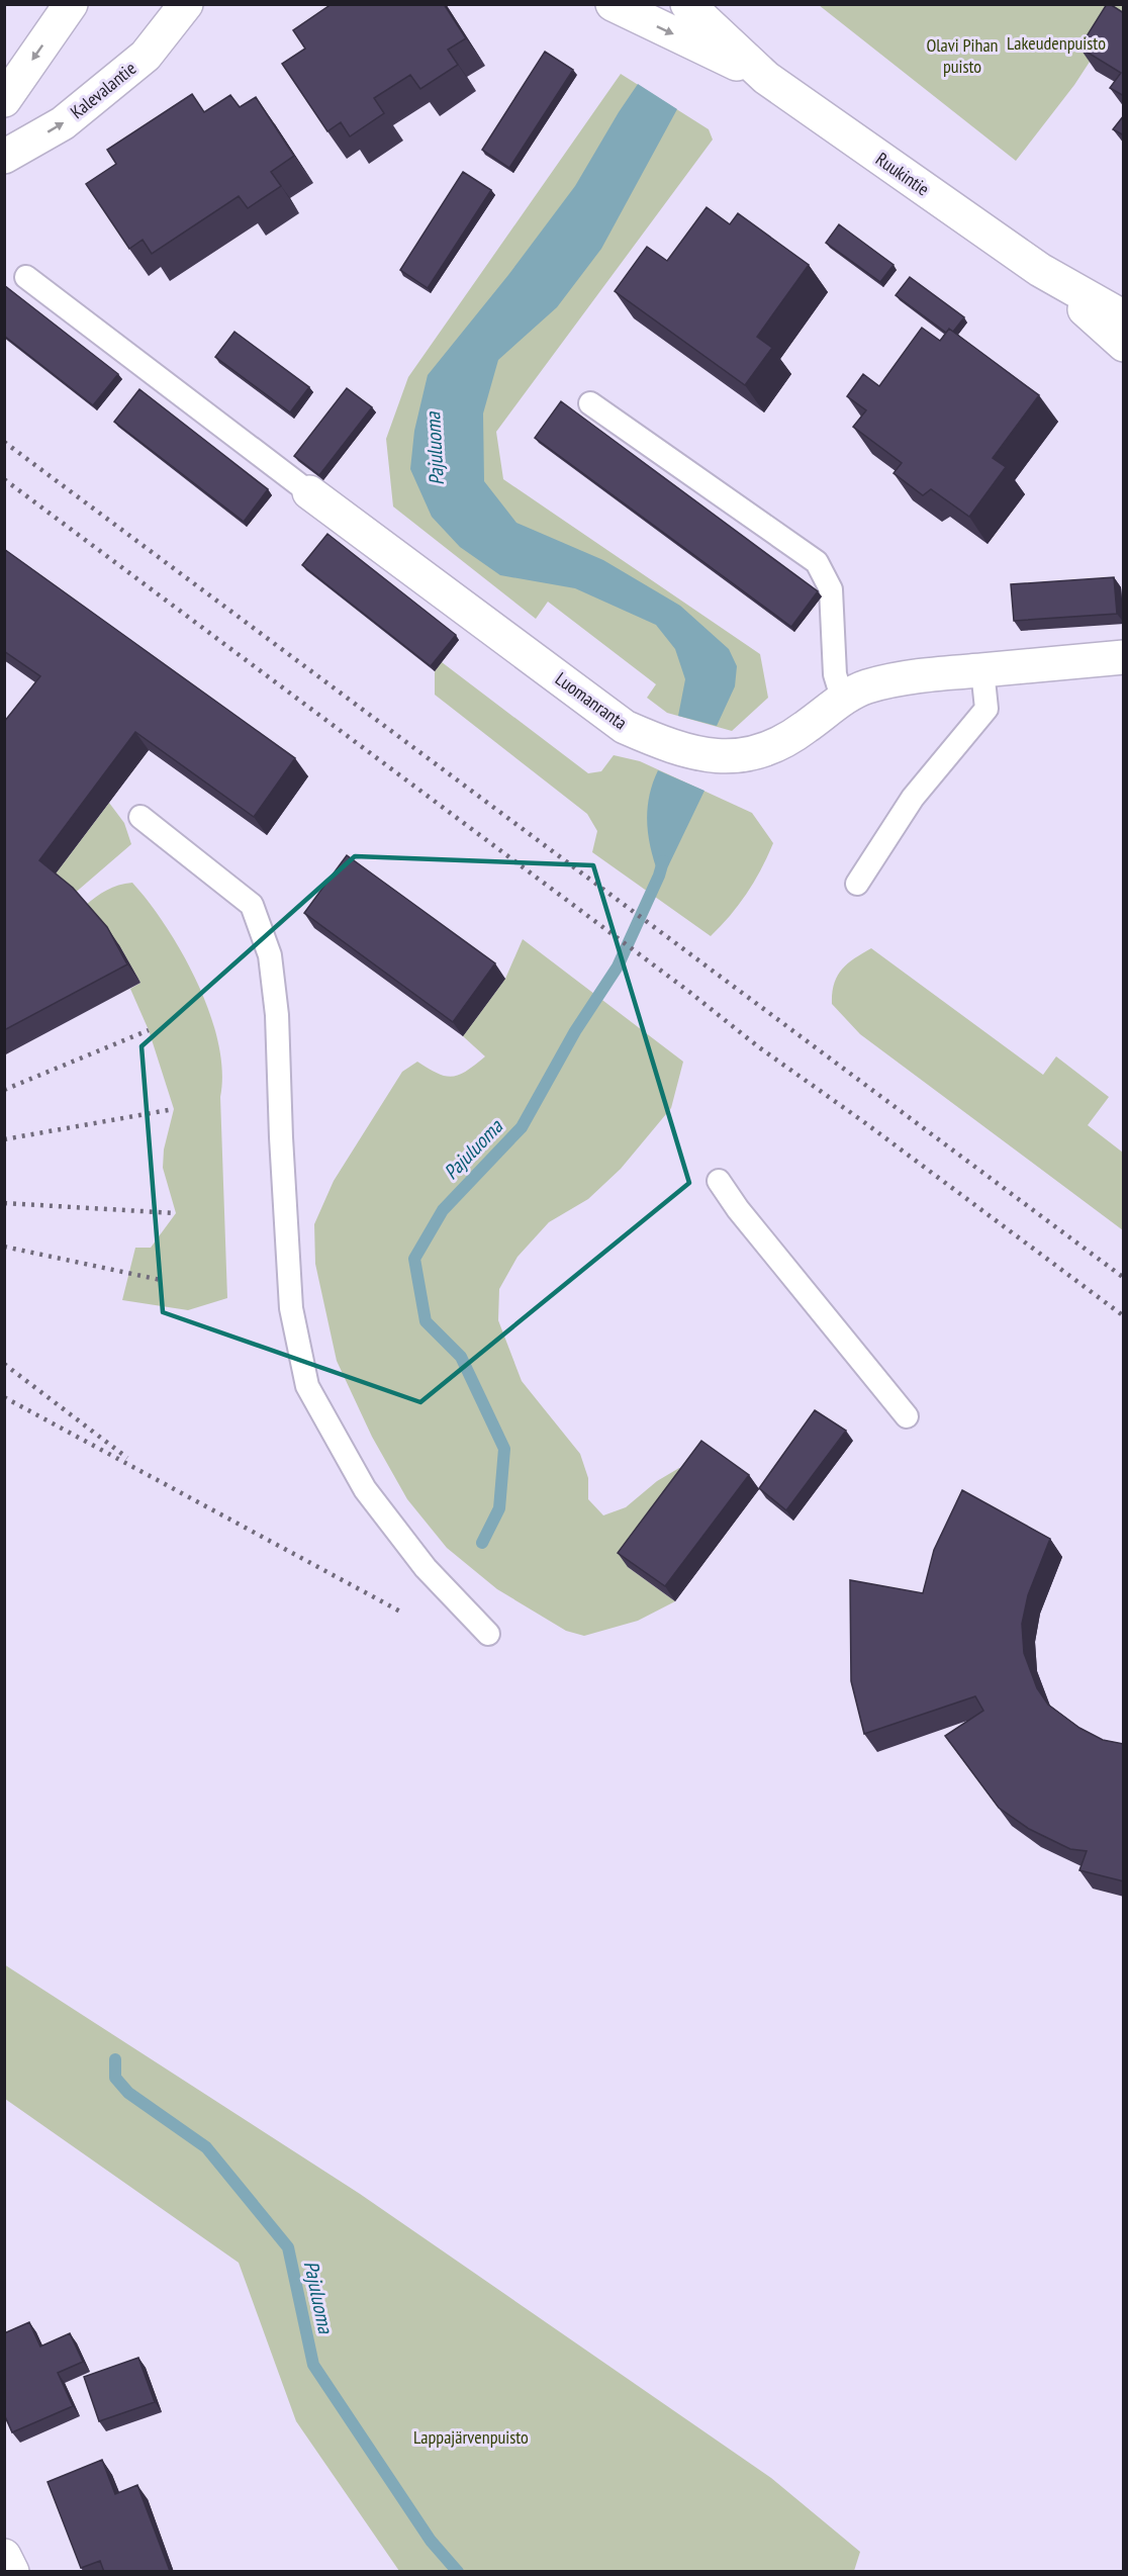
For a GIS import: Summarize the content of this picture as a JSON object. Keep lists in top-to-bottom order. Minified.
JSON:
{"streets":{"main road":["Kalevalantie","Ruukintie","Luomanranta"]},"water":["Pajuluoma"],"parks":["Lakeudenpuisto","Olavi Pihan puisto","Lappajärvenpuisto"]}
